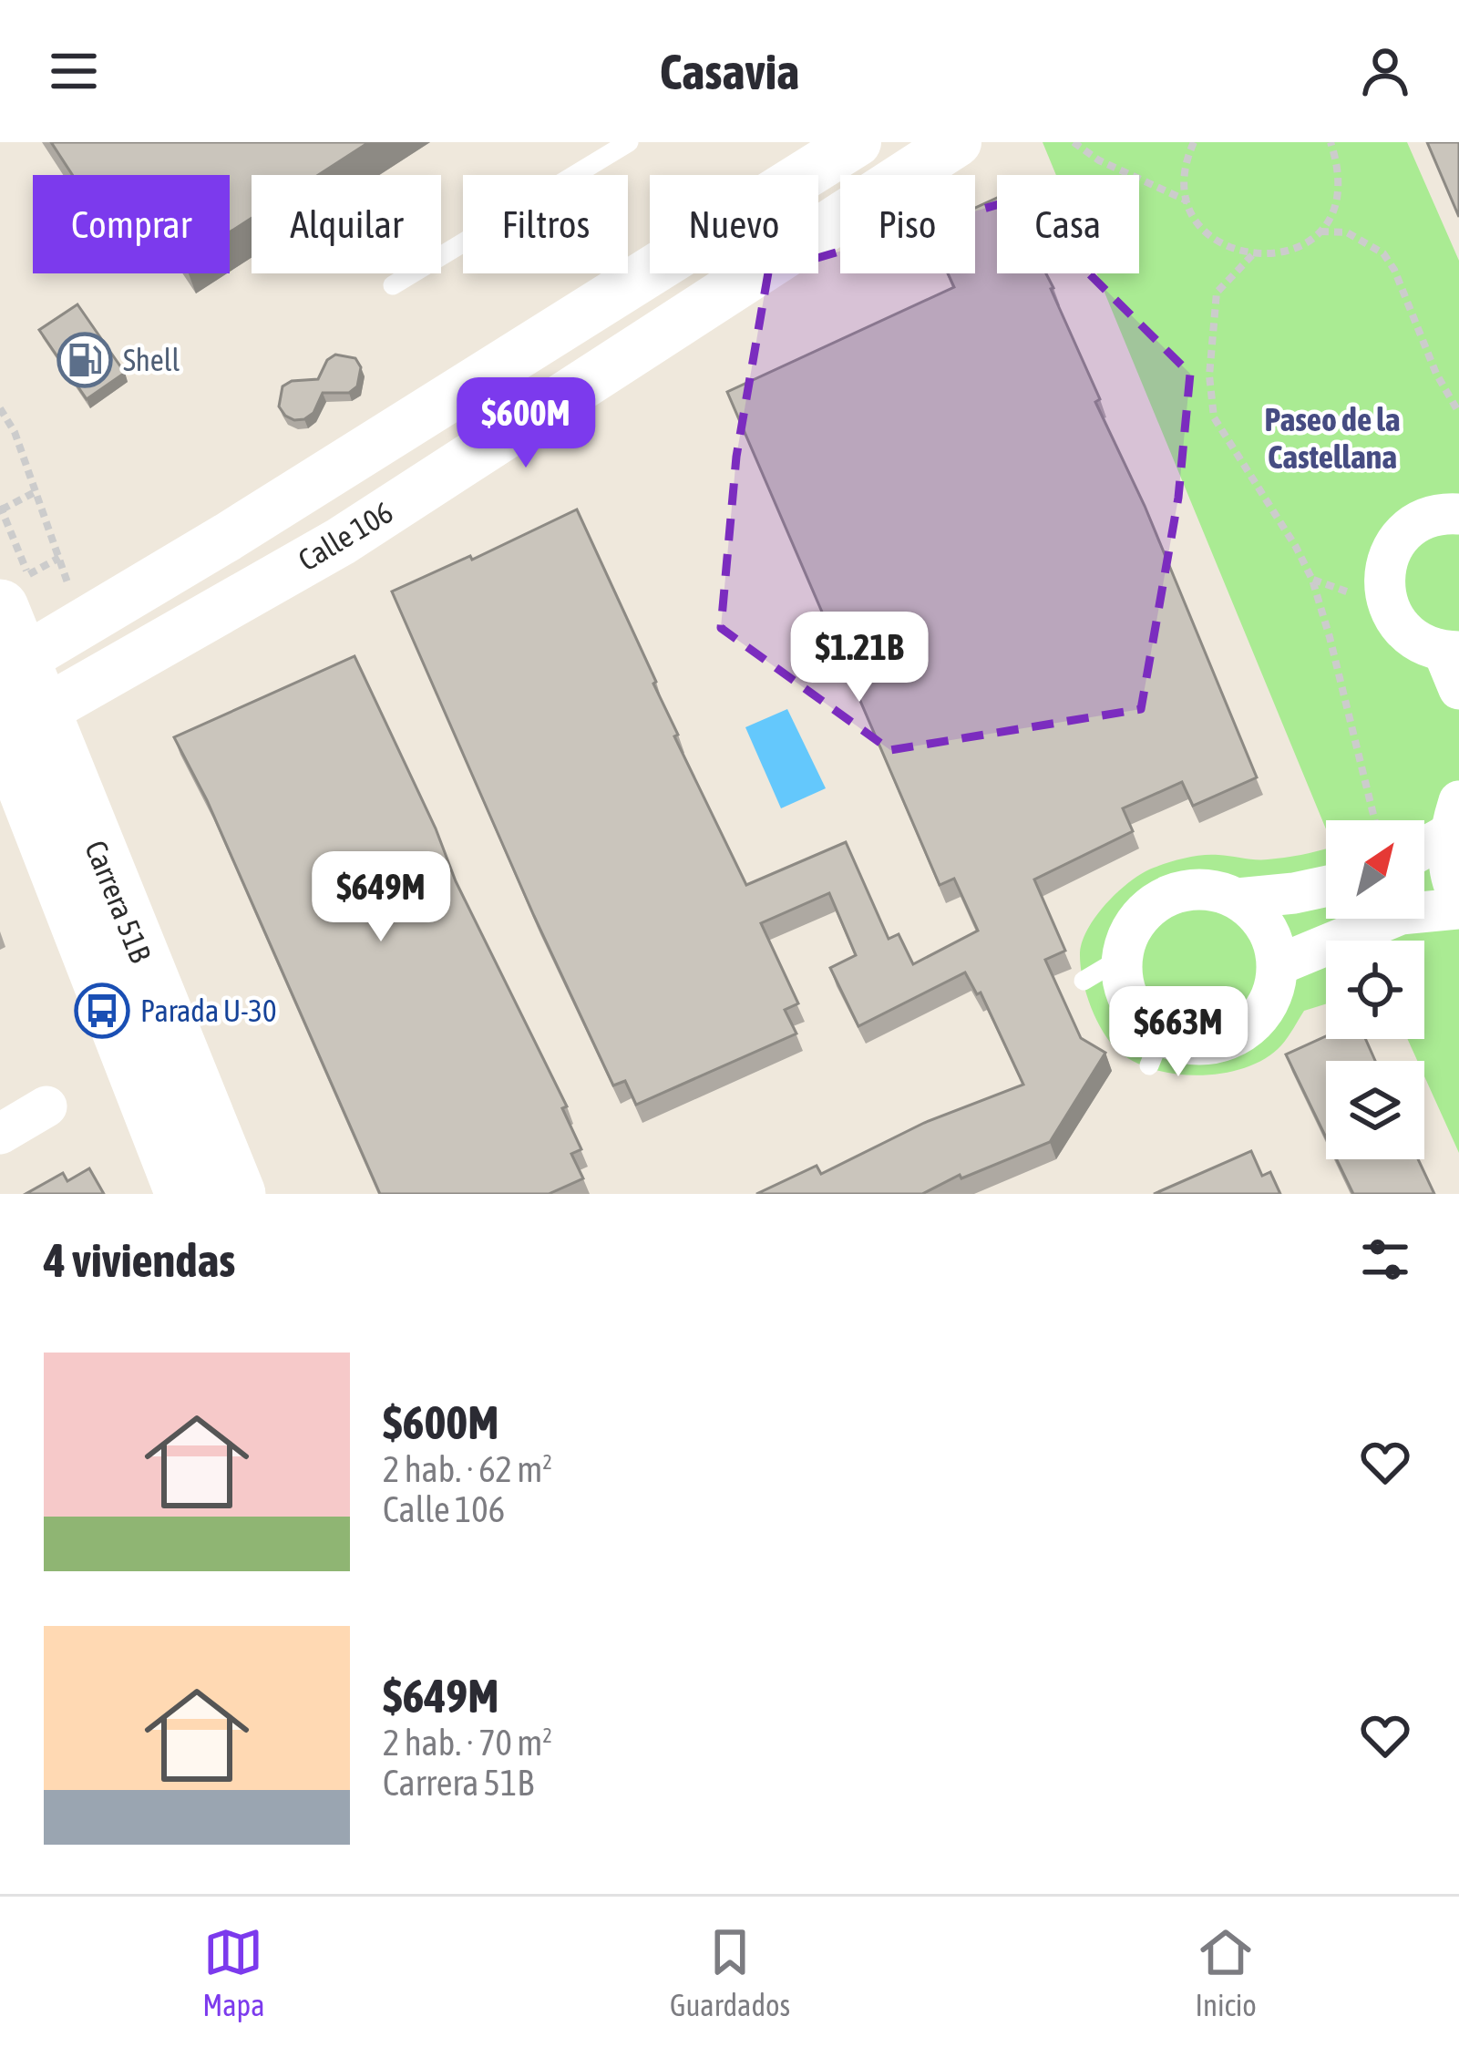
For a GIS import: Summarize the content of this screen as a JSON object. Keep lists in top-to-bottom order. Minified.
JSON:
{"streets":{"main road":["Carrera 51B"],"street":["Calle 106"]},"crossings":[["Calle 106","Carrera 51B"]],"districts":["Paseo de la Castellana"],"places":{"fuel station":["Shell"],"bus stop":["Parada U-30"]},"north":"top right","page":{"header":"Casavia","chip":["Comprar","Alquilar","Filtros","Nuevo","Piso","Casa"],"price":["$600M","$1.21B","$649M","$663M"],"heading":"4 viviendas","list":[{"name":"$600M","note":"2 hab. · 62 m² · Calle 106"},{"name":"$649M","note":"2 hab. · 70 m² · Carrera 51B"}],"tabs":["Mapa","Guardados","Inicio"]}}
